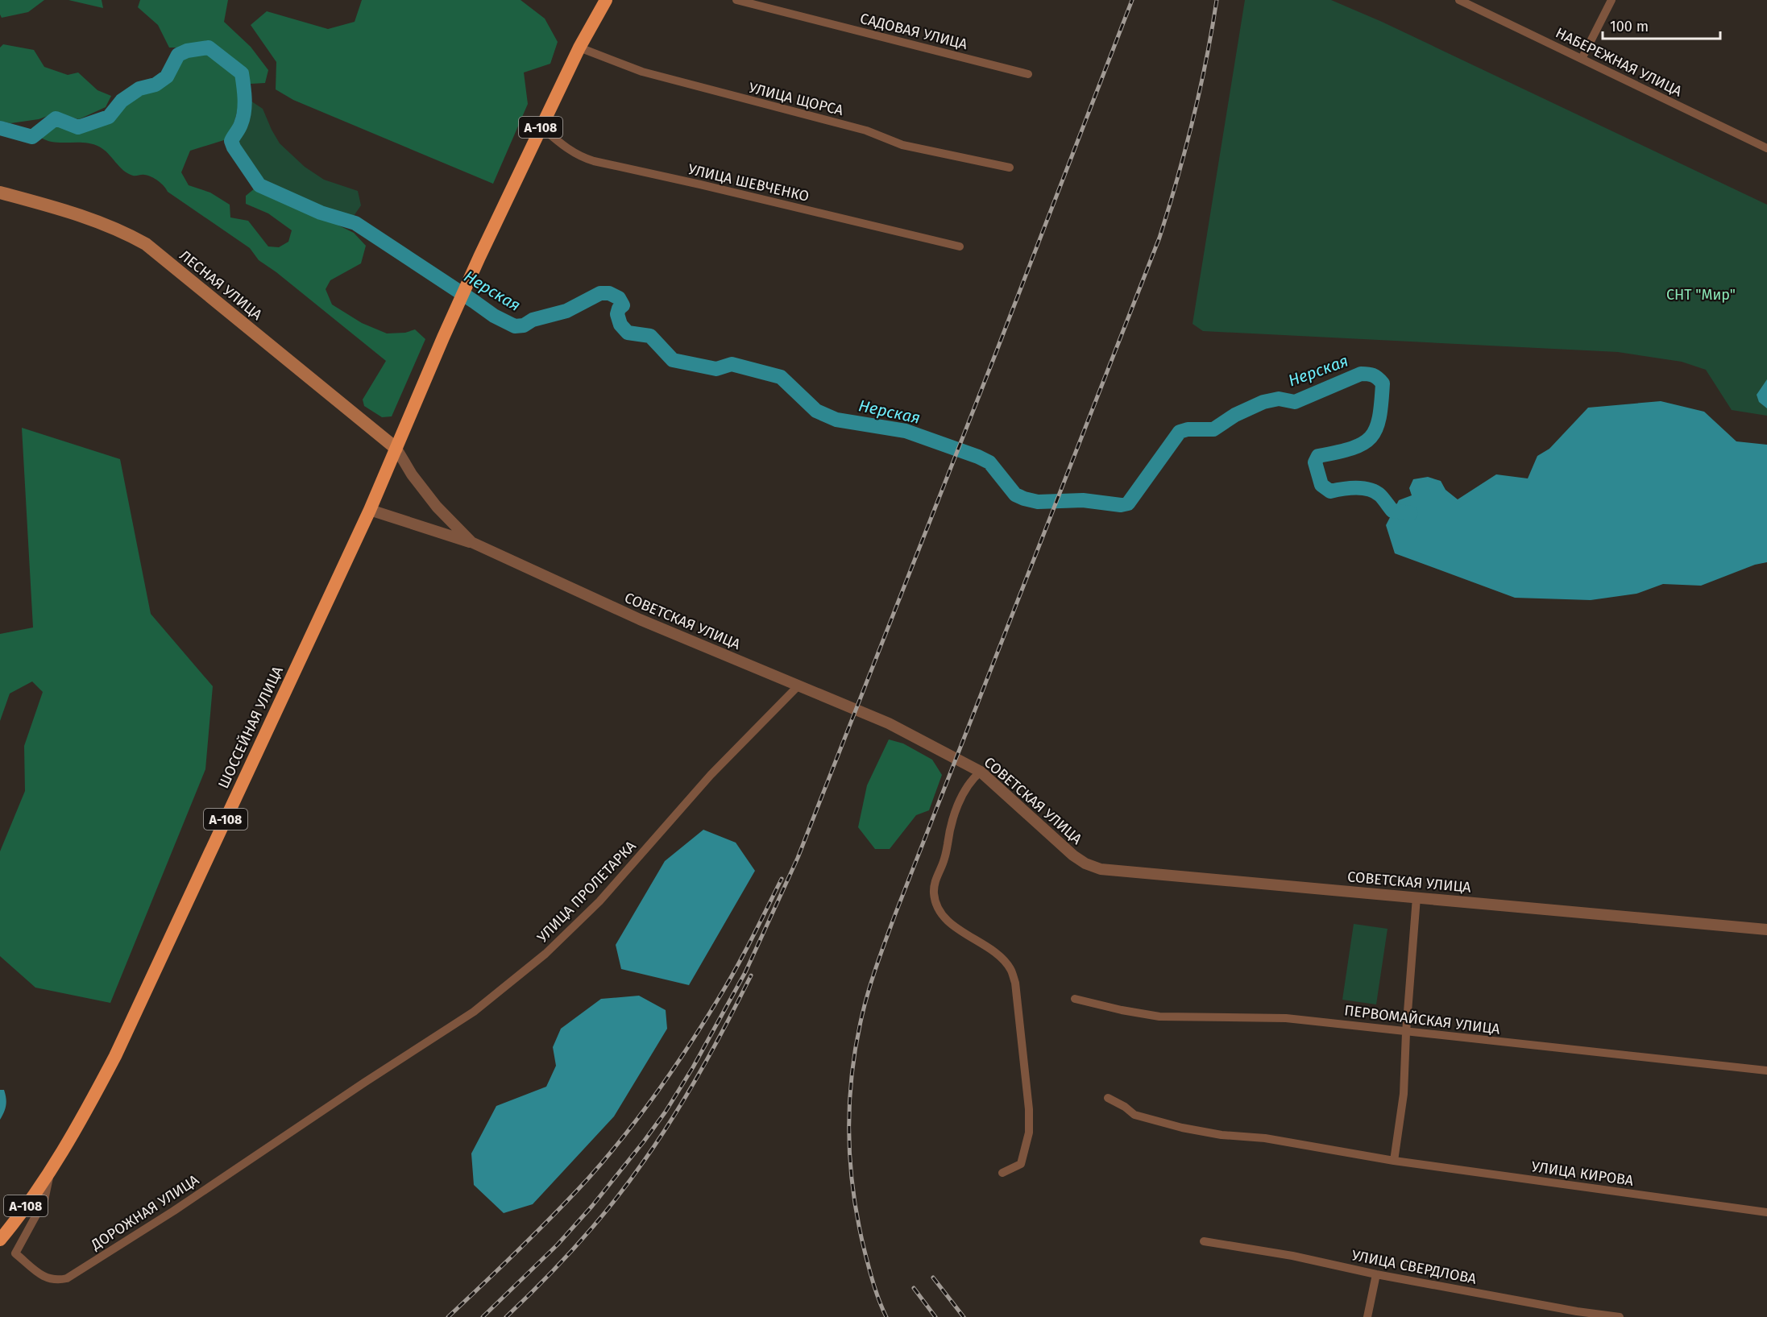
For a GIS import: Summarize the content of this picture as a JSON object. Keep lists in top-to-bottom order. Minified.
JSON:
{"streets":{"highway":["А-108","ШОССЕЙНАЯ УЛИЦА"],"main road":["ЛЕСНАЯ УЛИЦА"],"street":["САДОВАЯ УЛИЦА","НАБЕРЕЖНАЯ УЛИЦА","УЛИЦА ЩОРСА","УЛИЦА ШЕВЧЕНКО","СОВЕТСКАЯ УЛИЦА","УЛИЦА ПРОЛЕТАРКА","ПЕРВОМАЙСКАЯ УЛИЦА","УЛИЦА КИРОВА","ДОРОЖНАЯ УЛИЦА","УЛИЦА СВЕРДЛОВА"]},"crossings":[["УЛИЦА ЩОРСА","А-108"],["А-108","УЛИЦА ШЕВЧЕНКО"],["А-108","ШОССЕЙНАЯ УЛИЦА"],["А-108","ДОРОЖНАЯ УЛИЦА"],["УЛИЦА ШЕВЧЕНКО","ШОССЕЙНАЯ УЛИЦА"],["ЛЕСНАЯ УЛИЦА","СОВЕТСКАЯ УЛИЦА"],["ЛЕСНАЯ УЛИЦА","ШОССЕЙНАЯ УЛИЦА"],["СОВЕТСКАЯ УЛИЦА","ШОССЕЙНАЯ УЛИЦА"],["СОВЕТСКАЯ УЛИЦА","УЛИЦА ПРОЛЕТАРКА"],["ШОССЕЙНАЯ УЛИЦА","ДОРОЖНАЯ УЛИЦА"],["УЛИЦА ПРОЛЕТАРКА","ДОРОЖНАЯ УЛИЦА"]],"water":["Нерская"],"parks":["СНТ \"Мир\""],"scale_bar":"100 m"}
